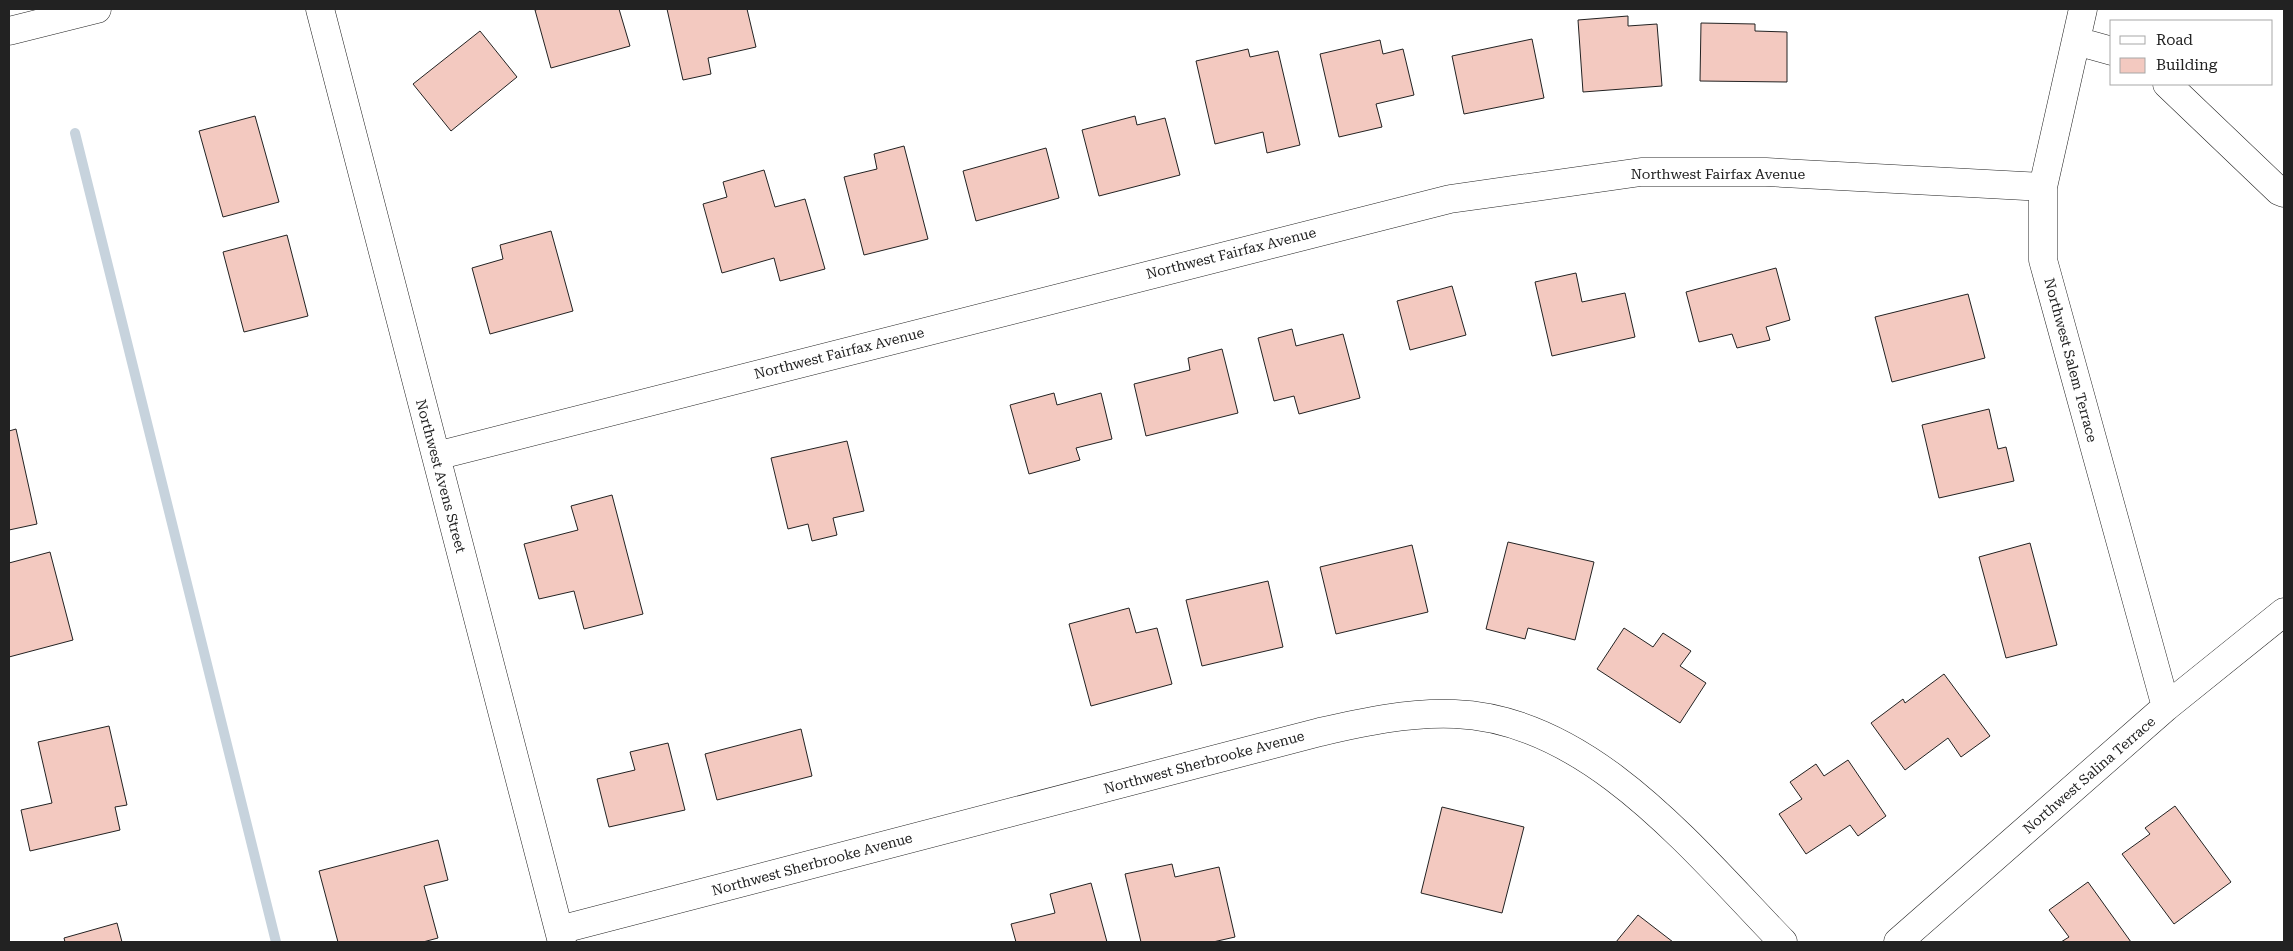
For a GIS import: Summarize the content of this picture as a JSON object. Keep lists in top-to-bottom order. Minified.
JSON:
{"streets":{"street":["Northwest Fairfax Avenue","Northwest Salem Terrace","Northwest Avens Street","Northwest Sherbrooke Avenue","Northwest Salina Terrace"]},"crossings":[["Northwest Fairfax Avenue","Northwest Salem Terrace"],["Northwest Fairfax Avenue","Northwest Avens Street"],["Northwest Salem Terrace","Northwest Salina Terrace"],["Northwest Avens Street","Northwest Sherbrooke Avenue"]],"legend":["Road","Building"]}
